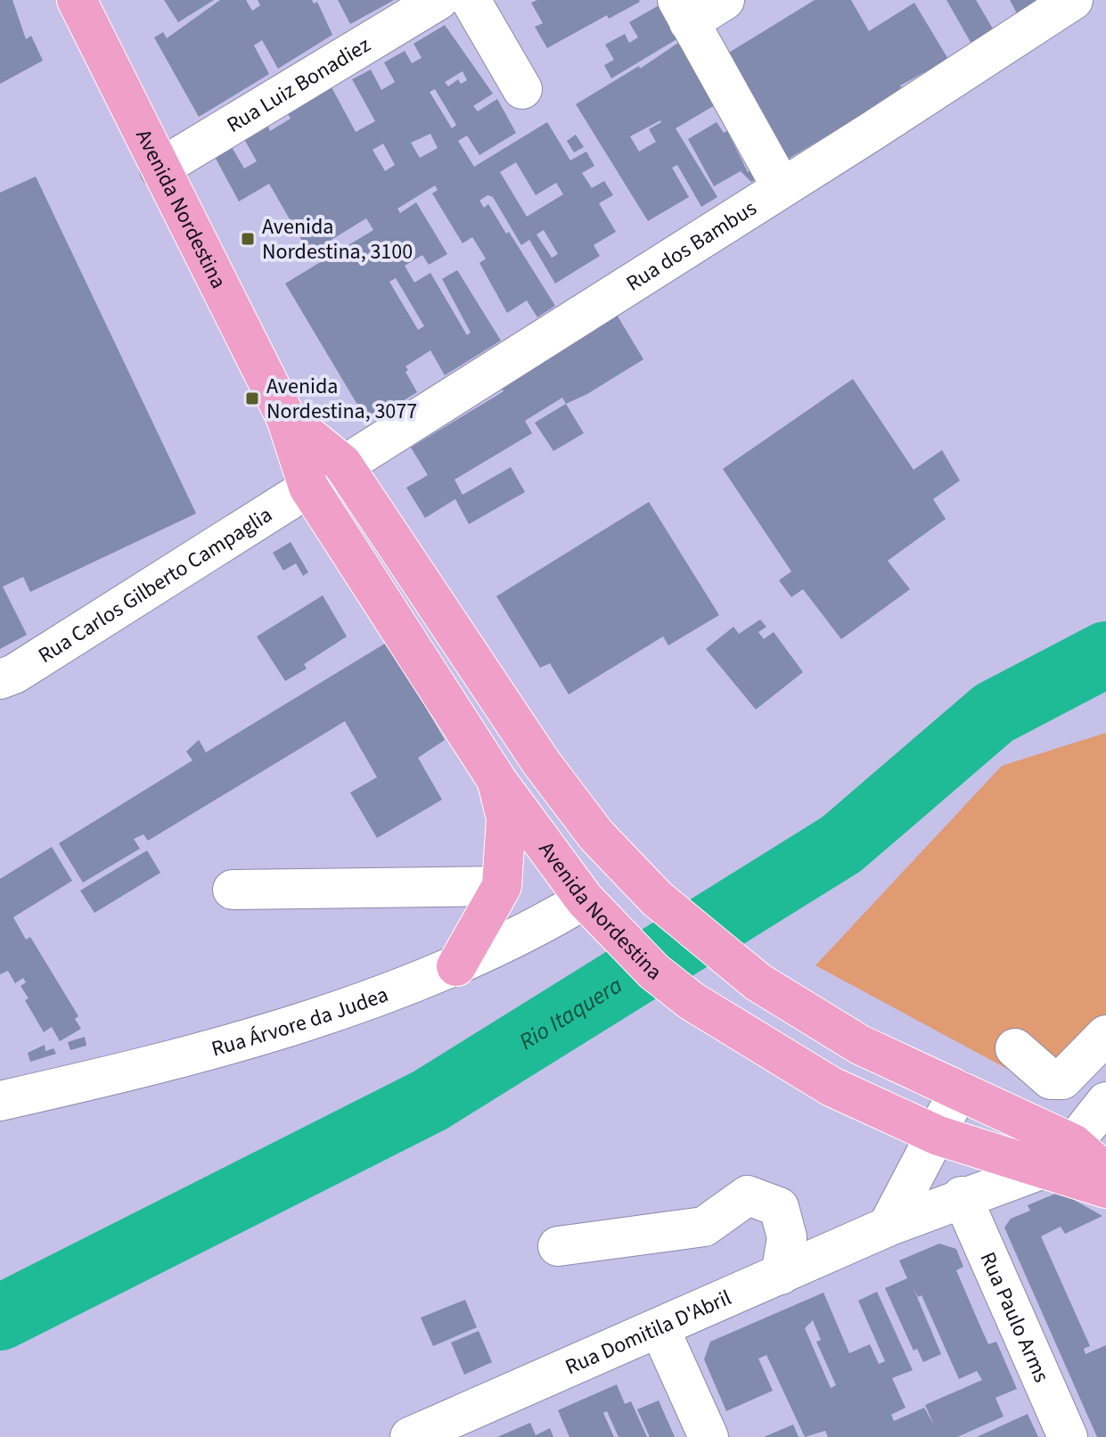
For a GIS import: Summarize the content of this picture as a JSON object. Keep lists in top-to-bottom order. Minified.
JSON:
{"streets":{"main road":["Avenida Nordestina"],"street":["Rua Luiz Bonadiez","Rua dos Bambus","Rua Carlos Gilberto Campaglia","Rua Árvore da Judea","Rua Paulo Arms","Rua Domitila D'Abril"]},"crossings":[["Rua Luiz Bonadiez","Avenida Nordestina"],["Avenida Nordestina","Rua dos Bambus"],["Avenida Nordestina","Rua Carlos Gilberto Campaglia"],["Avenida Nordestina","Rua Árvore da Judea"],["Avenida Nordestina","Rua Domitila D'Abril"],["Rua dos Bambus","Rua Carlos Gilberto Campaglia"],["Rua Paulo Arms","Rua Domitila D'Abril"]],"water":["Rio Itaquera"],"places":{"transit":["Avenida Nordestina, 3100","Avenida Nordestina, 3077"]}}
